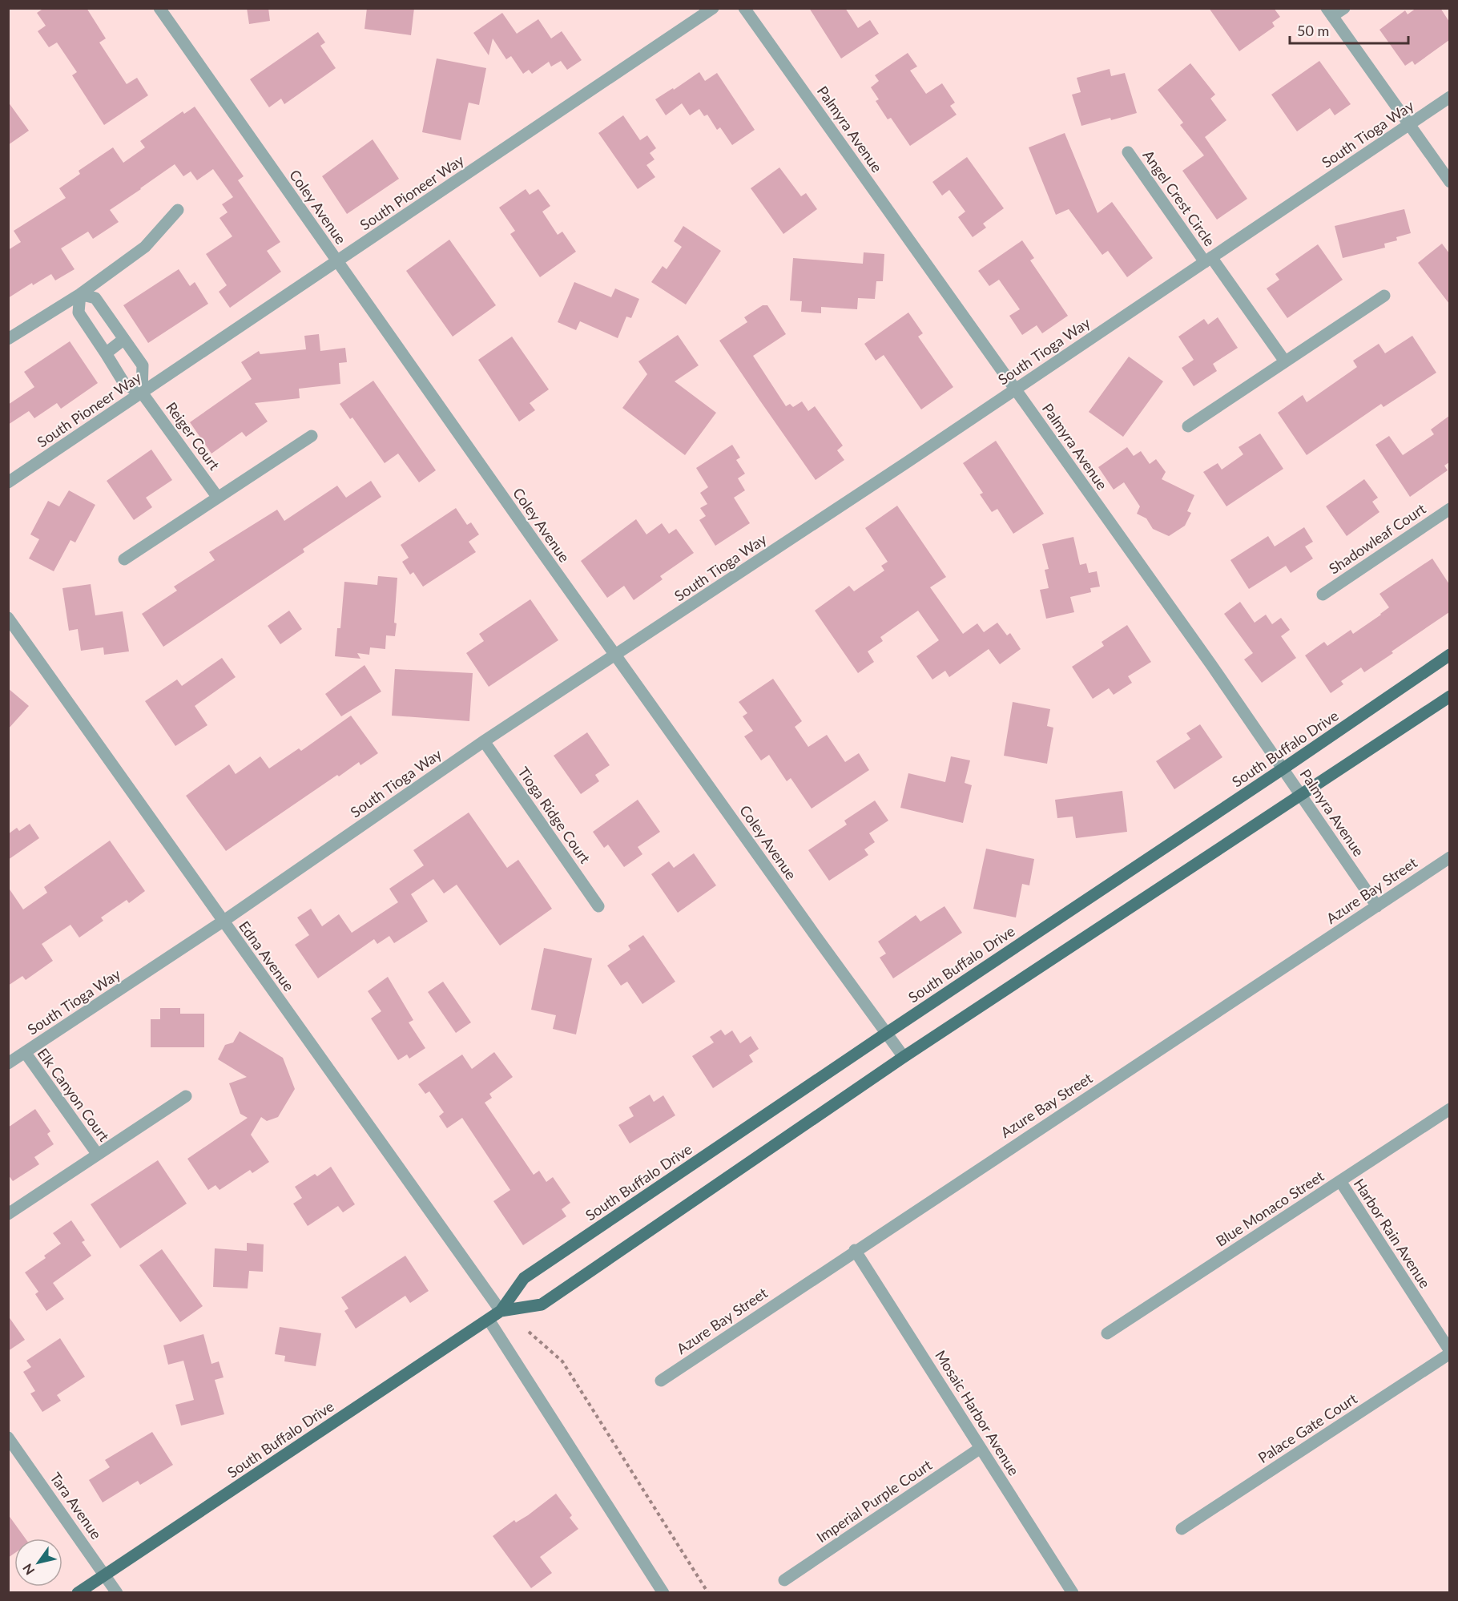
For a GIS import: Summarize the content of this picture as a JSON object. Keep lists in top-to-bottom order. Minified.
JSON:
{"streets":{"main road":["South Buffalo Drive"],"street":["Palmyra Avenue","South Tioga Way","South Pioneer Way","Angel Crest Circle","Coley Avenue","Reiger Court","Shadowleaf Court","Tioga Ridge Court","Azure Bay Street","Edna Avenue","Elk Canyon Court","Blue Monaco Street","Harbor Rain Avenue","Mosaic Harbor Avenue","Palace Gate Court","Imperial Purple Court","Tara Avenue"]},"crossings":[["Palmyra Avenue","South Tioga Way"],["Palmyra Avenue","South Buffalo Drive"],["Palmyra Avenue","Azure Bay Street"],["South Tioga Way","Angel Crest Circle"],["South Tioga Way","Coley Avenue"],["South Tioga Way","Tioga Ridge Court"],["South Tioga Way","Edna Avenue"],["South Tioga Way","Elk Canyon Court"],["South Pioneer Way","Coley Avenue"],["South Pioneer Way","Reiger Court"],["Coley Avenue","South Buffalo Drive"],["South Buffalo Drive","Edna Avenue"],["South Buffalo Drive","Tara Avenue"],["Azure Bay Street","Mosaic Harbor Avenue"],["Blue Monaco Street","Harbor Rain Avenue"],["Harbor Rain Avenue","Palace Gate Court"],["Mosaic Harbor Avenue","Imperial Purple Court"]],"scale_bar":"50 m","north":"bottom left"}
